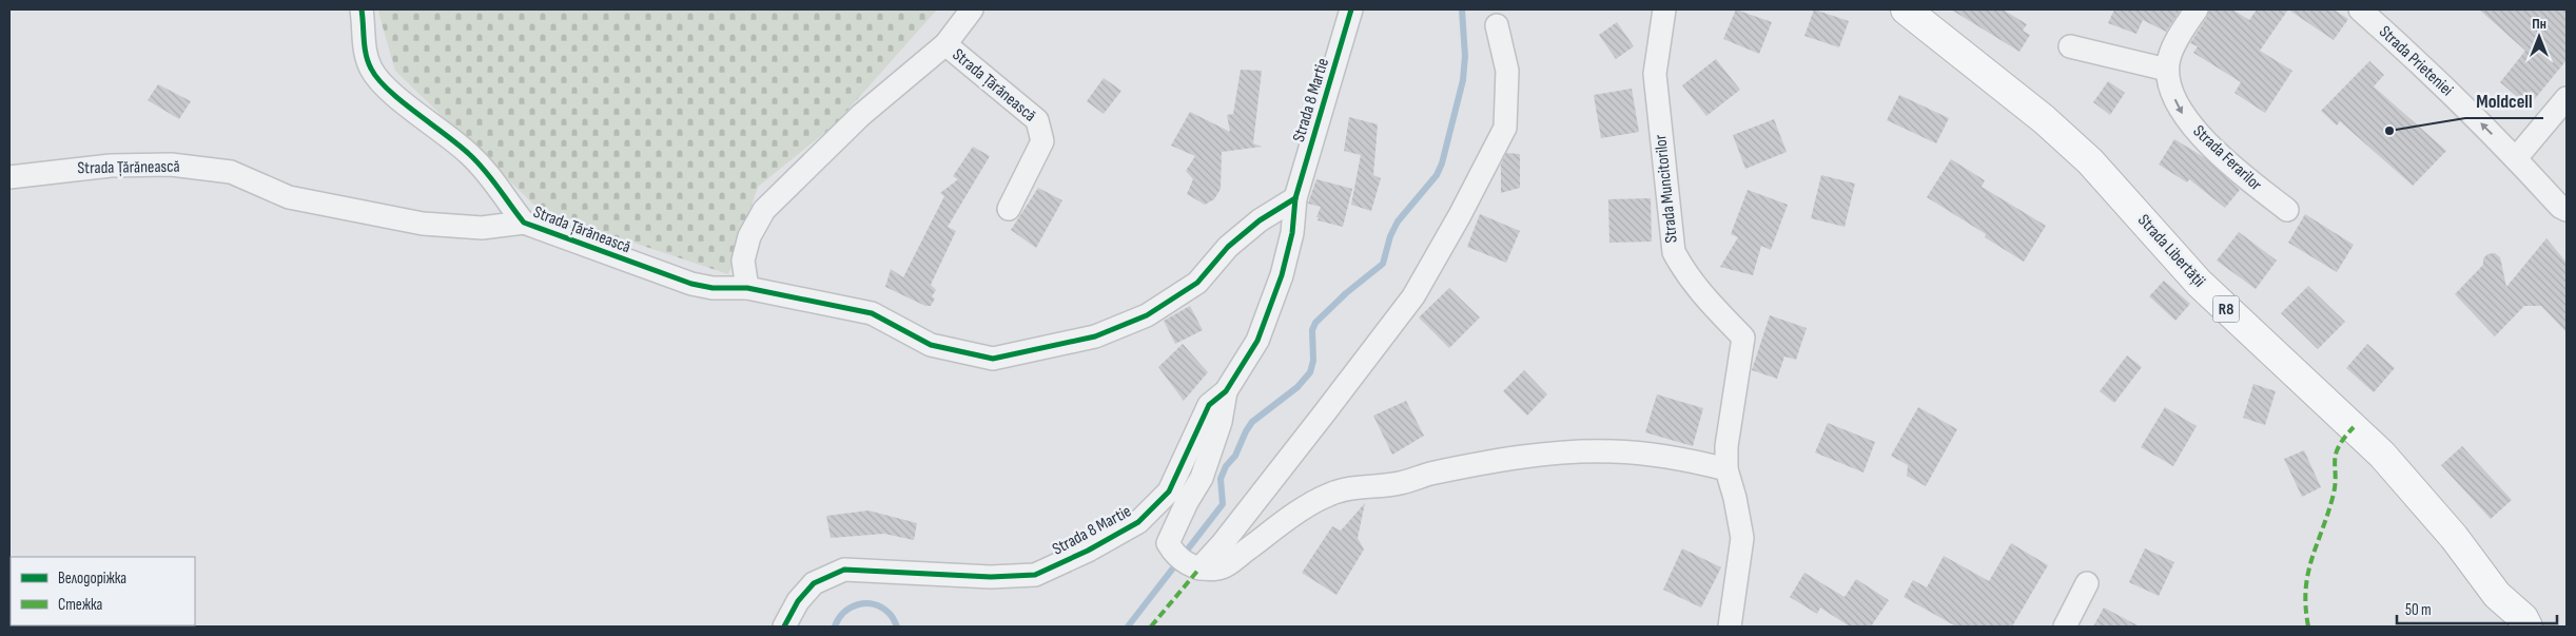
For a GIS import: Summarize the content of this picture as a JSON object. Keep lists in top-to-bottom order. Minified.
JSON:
{"streets":{"highway":["Strada Libertății","R8"],"street":["Strada Prieteniei","Strada Țărănească","Strada 8 Martie","Strada Ferarilor","Strada Muncitorilor"]},"one_way":["Strada Prieteniei","Strada Ferarilor"],"places":["Moldcell"],"legend":["Велодоріжка","Стежка"],"scale_bar":"50 m","north":"top"}
